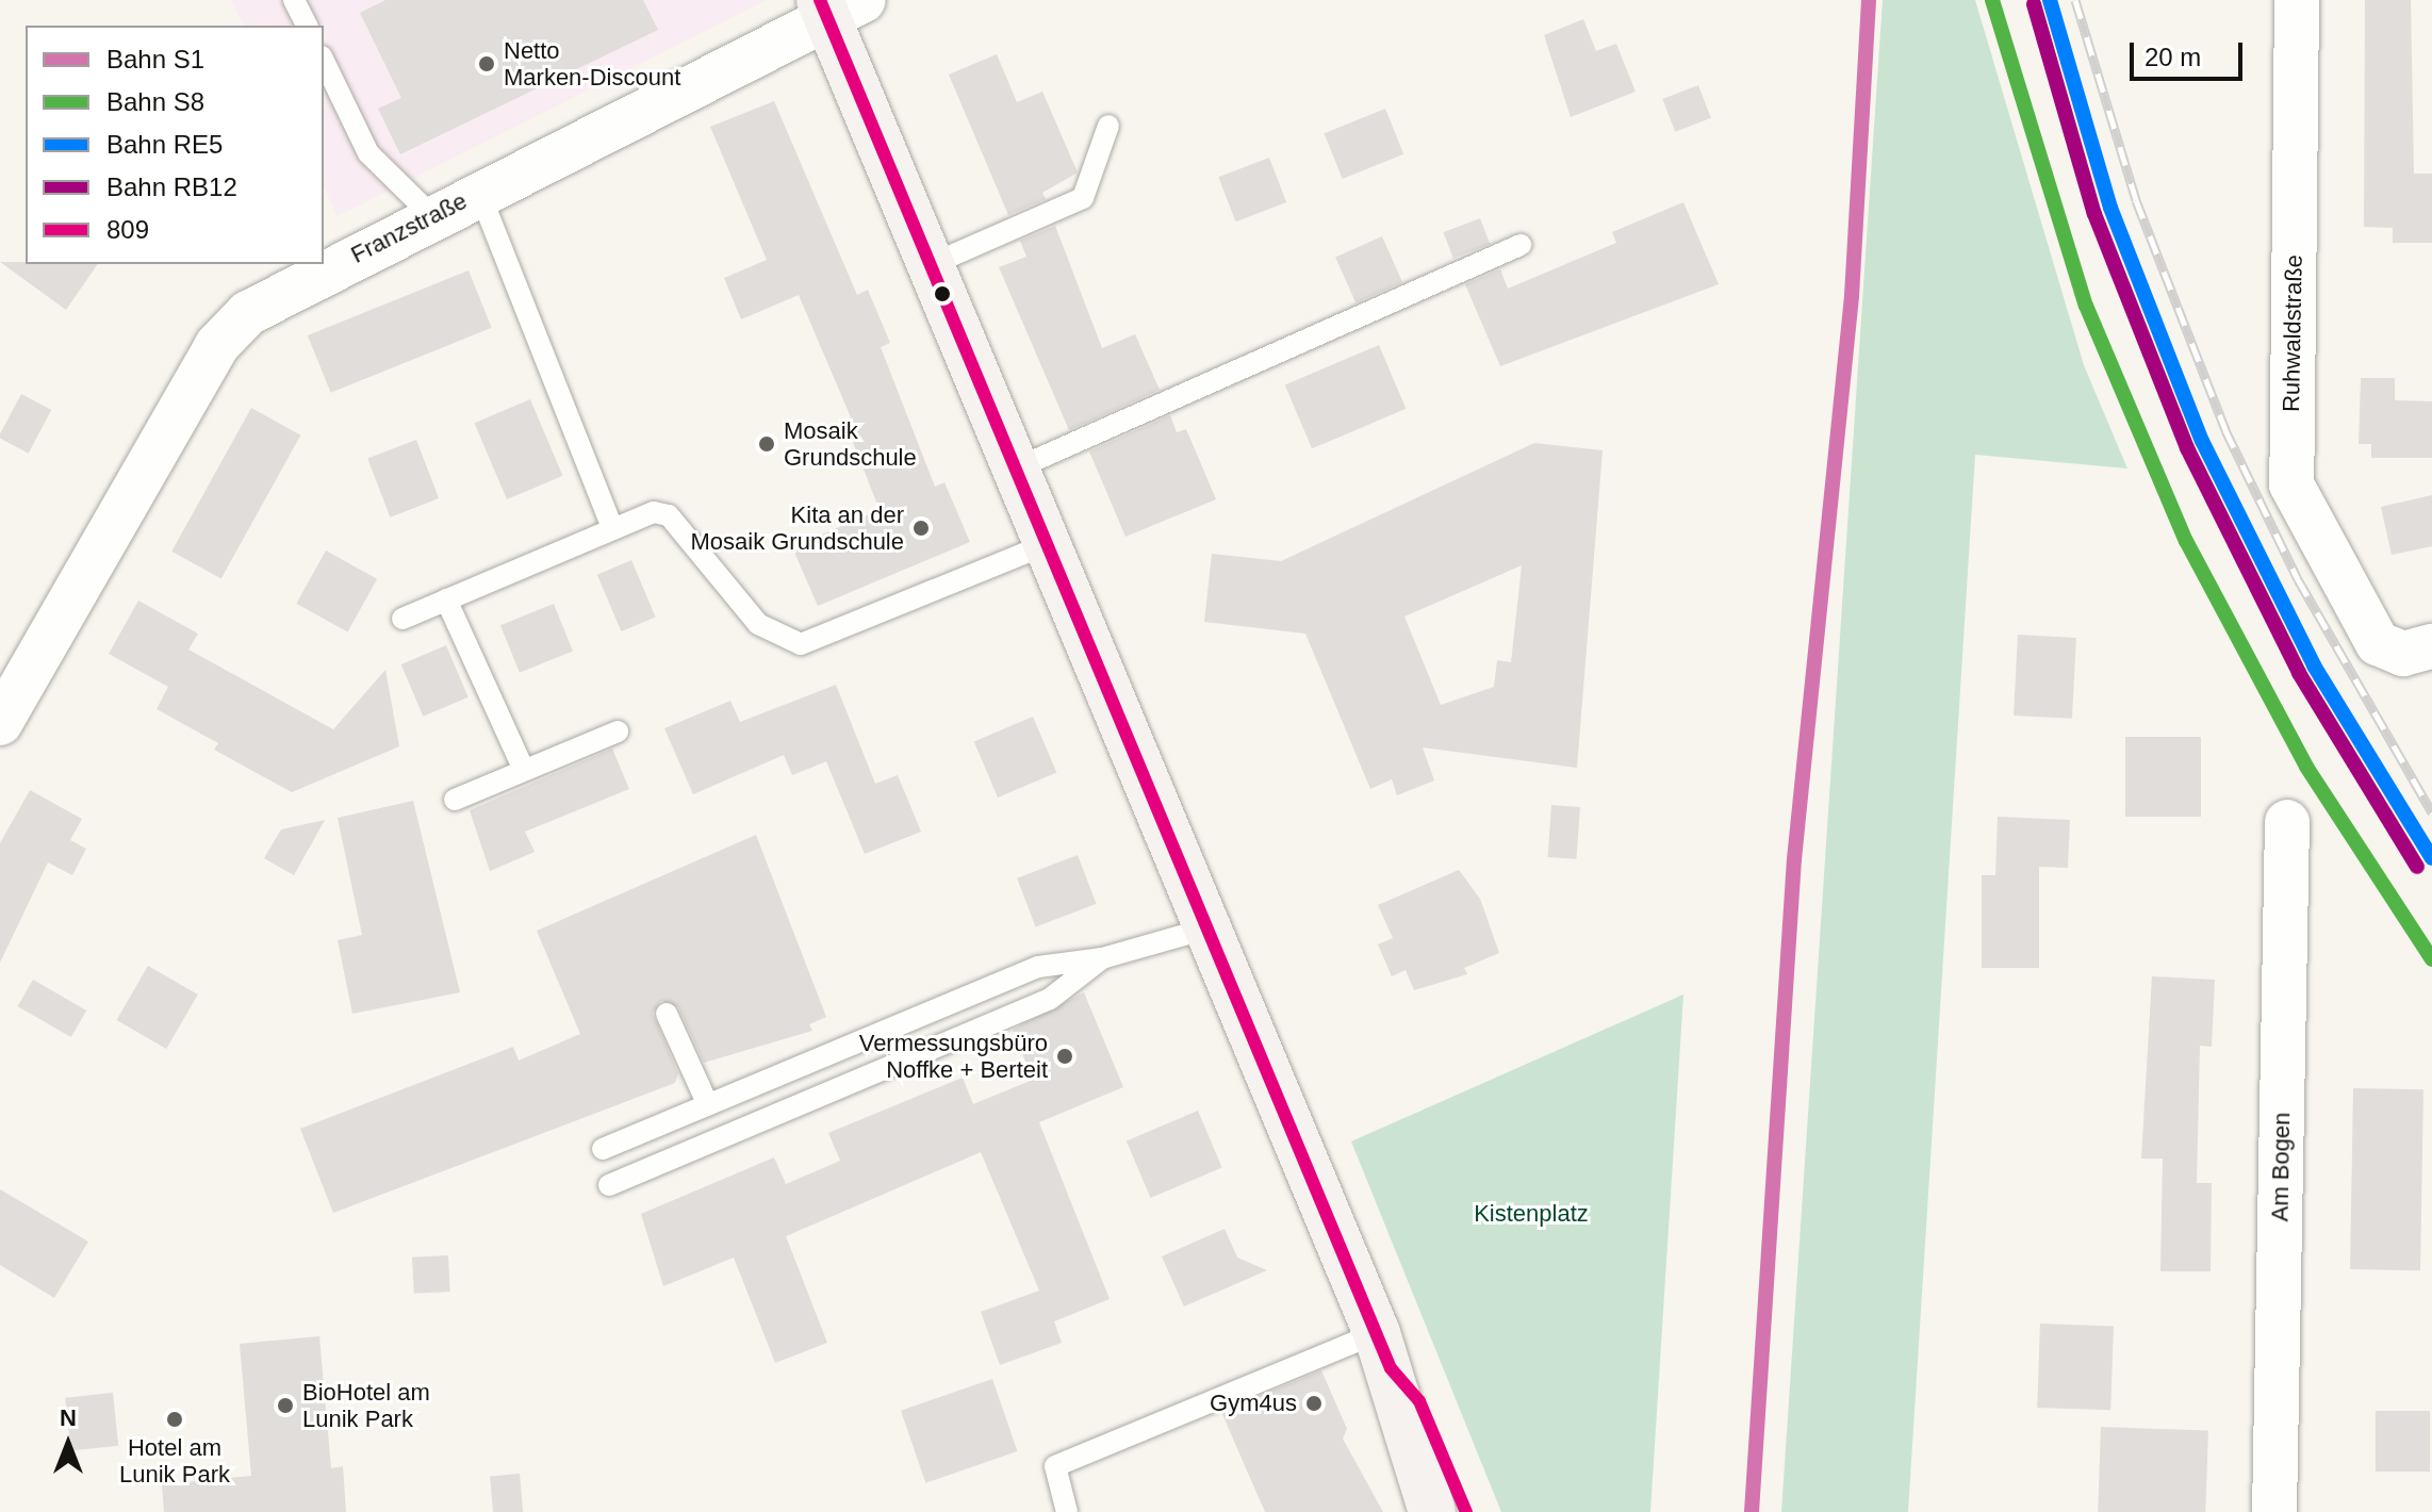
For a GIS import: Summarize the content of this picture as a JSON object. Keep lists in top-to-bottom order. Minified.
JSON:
{"streets":{"street":["Franzstraße","Ruhwaldstraße","Am Bogen"]},"parks":["Kistenplatz"],"places":["Netto Marken-Discount","Mosaik Grundschule","Kita an der Mosaik Grundschule","Vermessungsbüro Noffke + Berteit","Gym4us","BioHotel am Lunik Park","Hotel am Lunik Park"],"lines":["rail line S1","rail line S8","rail line RE5","transit line 809","rail line RB12"],"legend":["Bahn S1","Bahn S8","Bahn RE5","Bahn RB12","809"],"scale_bar":"20 m","north":"top"}
